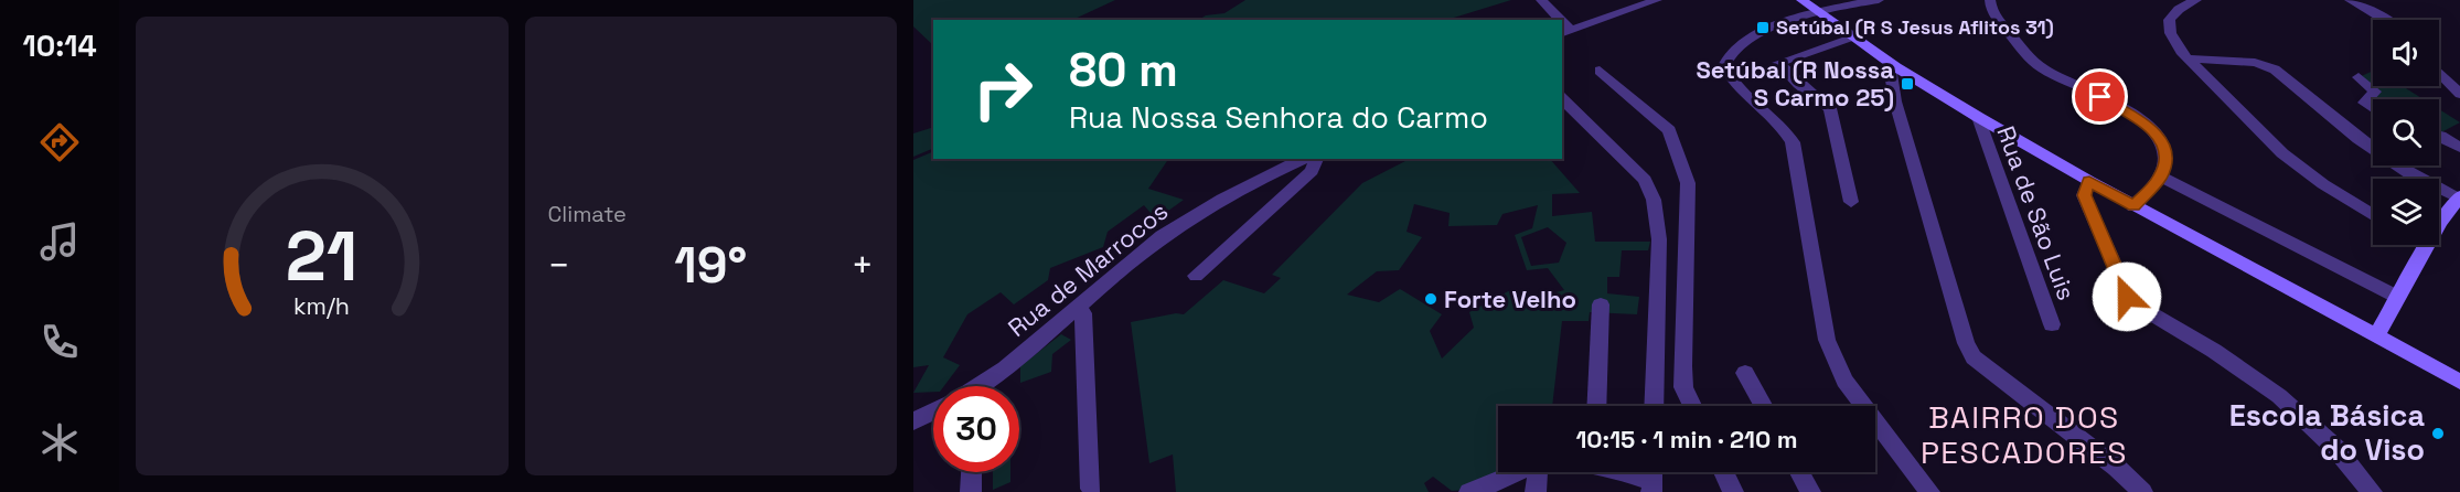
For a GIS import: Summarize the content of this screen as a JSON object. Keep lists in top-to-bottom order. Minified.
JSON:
{"streets":{"street":["Rua de São Luis","Rua de Marrocos"]},"districts":["BAIRRO DOS PESCADORES"],"places":{"transit":["Setúbal (R S Jesus Aflitos 31)","Setúbal (R Nossa S Carmo 25)"],"other":["Forte Velho","Escola Básica do Viso"]},"page":{"tabs":"10:14","tile":"Climate","turn":["80 m","Rua Nossa Senhora do Carmo"],"heat":["−","19°","+"],"limit":"30","trip":"10:15 · 1 min · 210 m","gauge":["21","km/h"]}}
